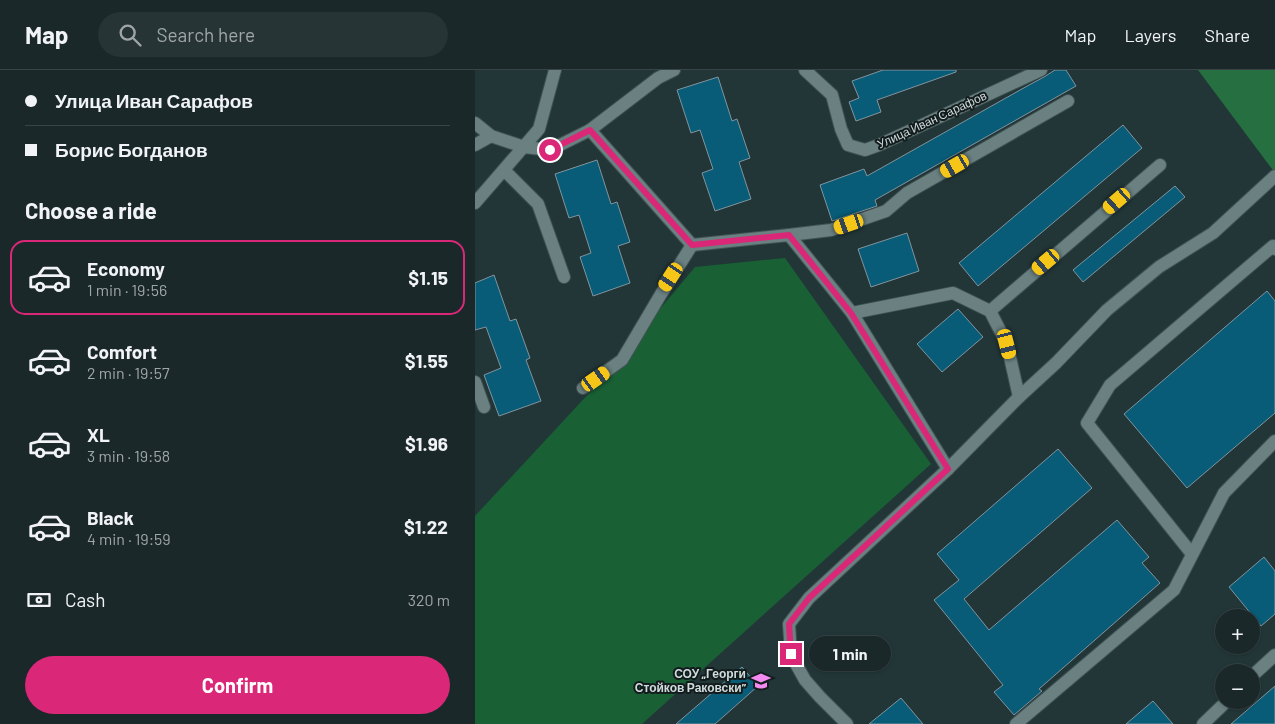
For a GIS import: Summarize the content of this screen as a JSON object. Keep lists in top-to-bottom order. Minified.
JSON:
{"streets":{"street":["Улица Иван Сарафов"]},"places":{"school or university":["СОУ „Георги Стойков Раковски”"]},"page":{"header":"Map","search":"Search here","nav":["Map","Layers","Share"],"banner":["Улица Иван Сарафов","Борис Богданов"],"heading":"Choose a ride","list":[{"name":"Economy","note":"1 min · 19:56","value":"$1.15"},{"name":"Comfort","note":"2 min · 19:57","value":"$1.55"},{"name":"XL","note":"3 min · 19:58","value":"$1.96"},{"name":"Black","note":"4 min · 19:59","value":"$1.22"}],"pay":["Cash","320 m"],"map_buttons":["+","−"],"bubble":"1 min","buttons":"Confirm"}}
